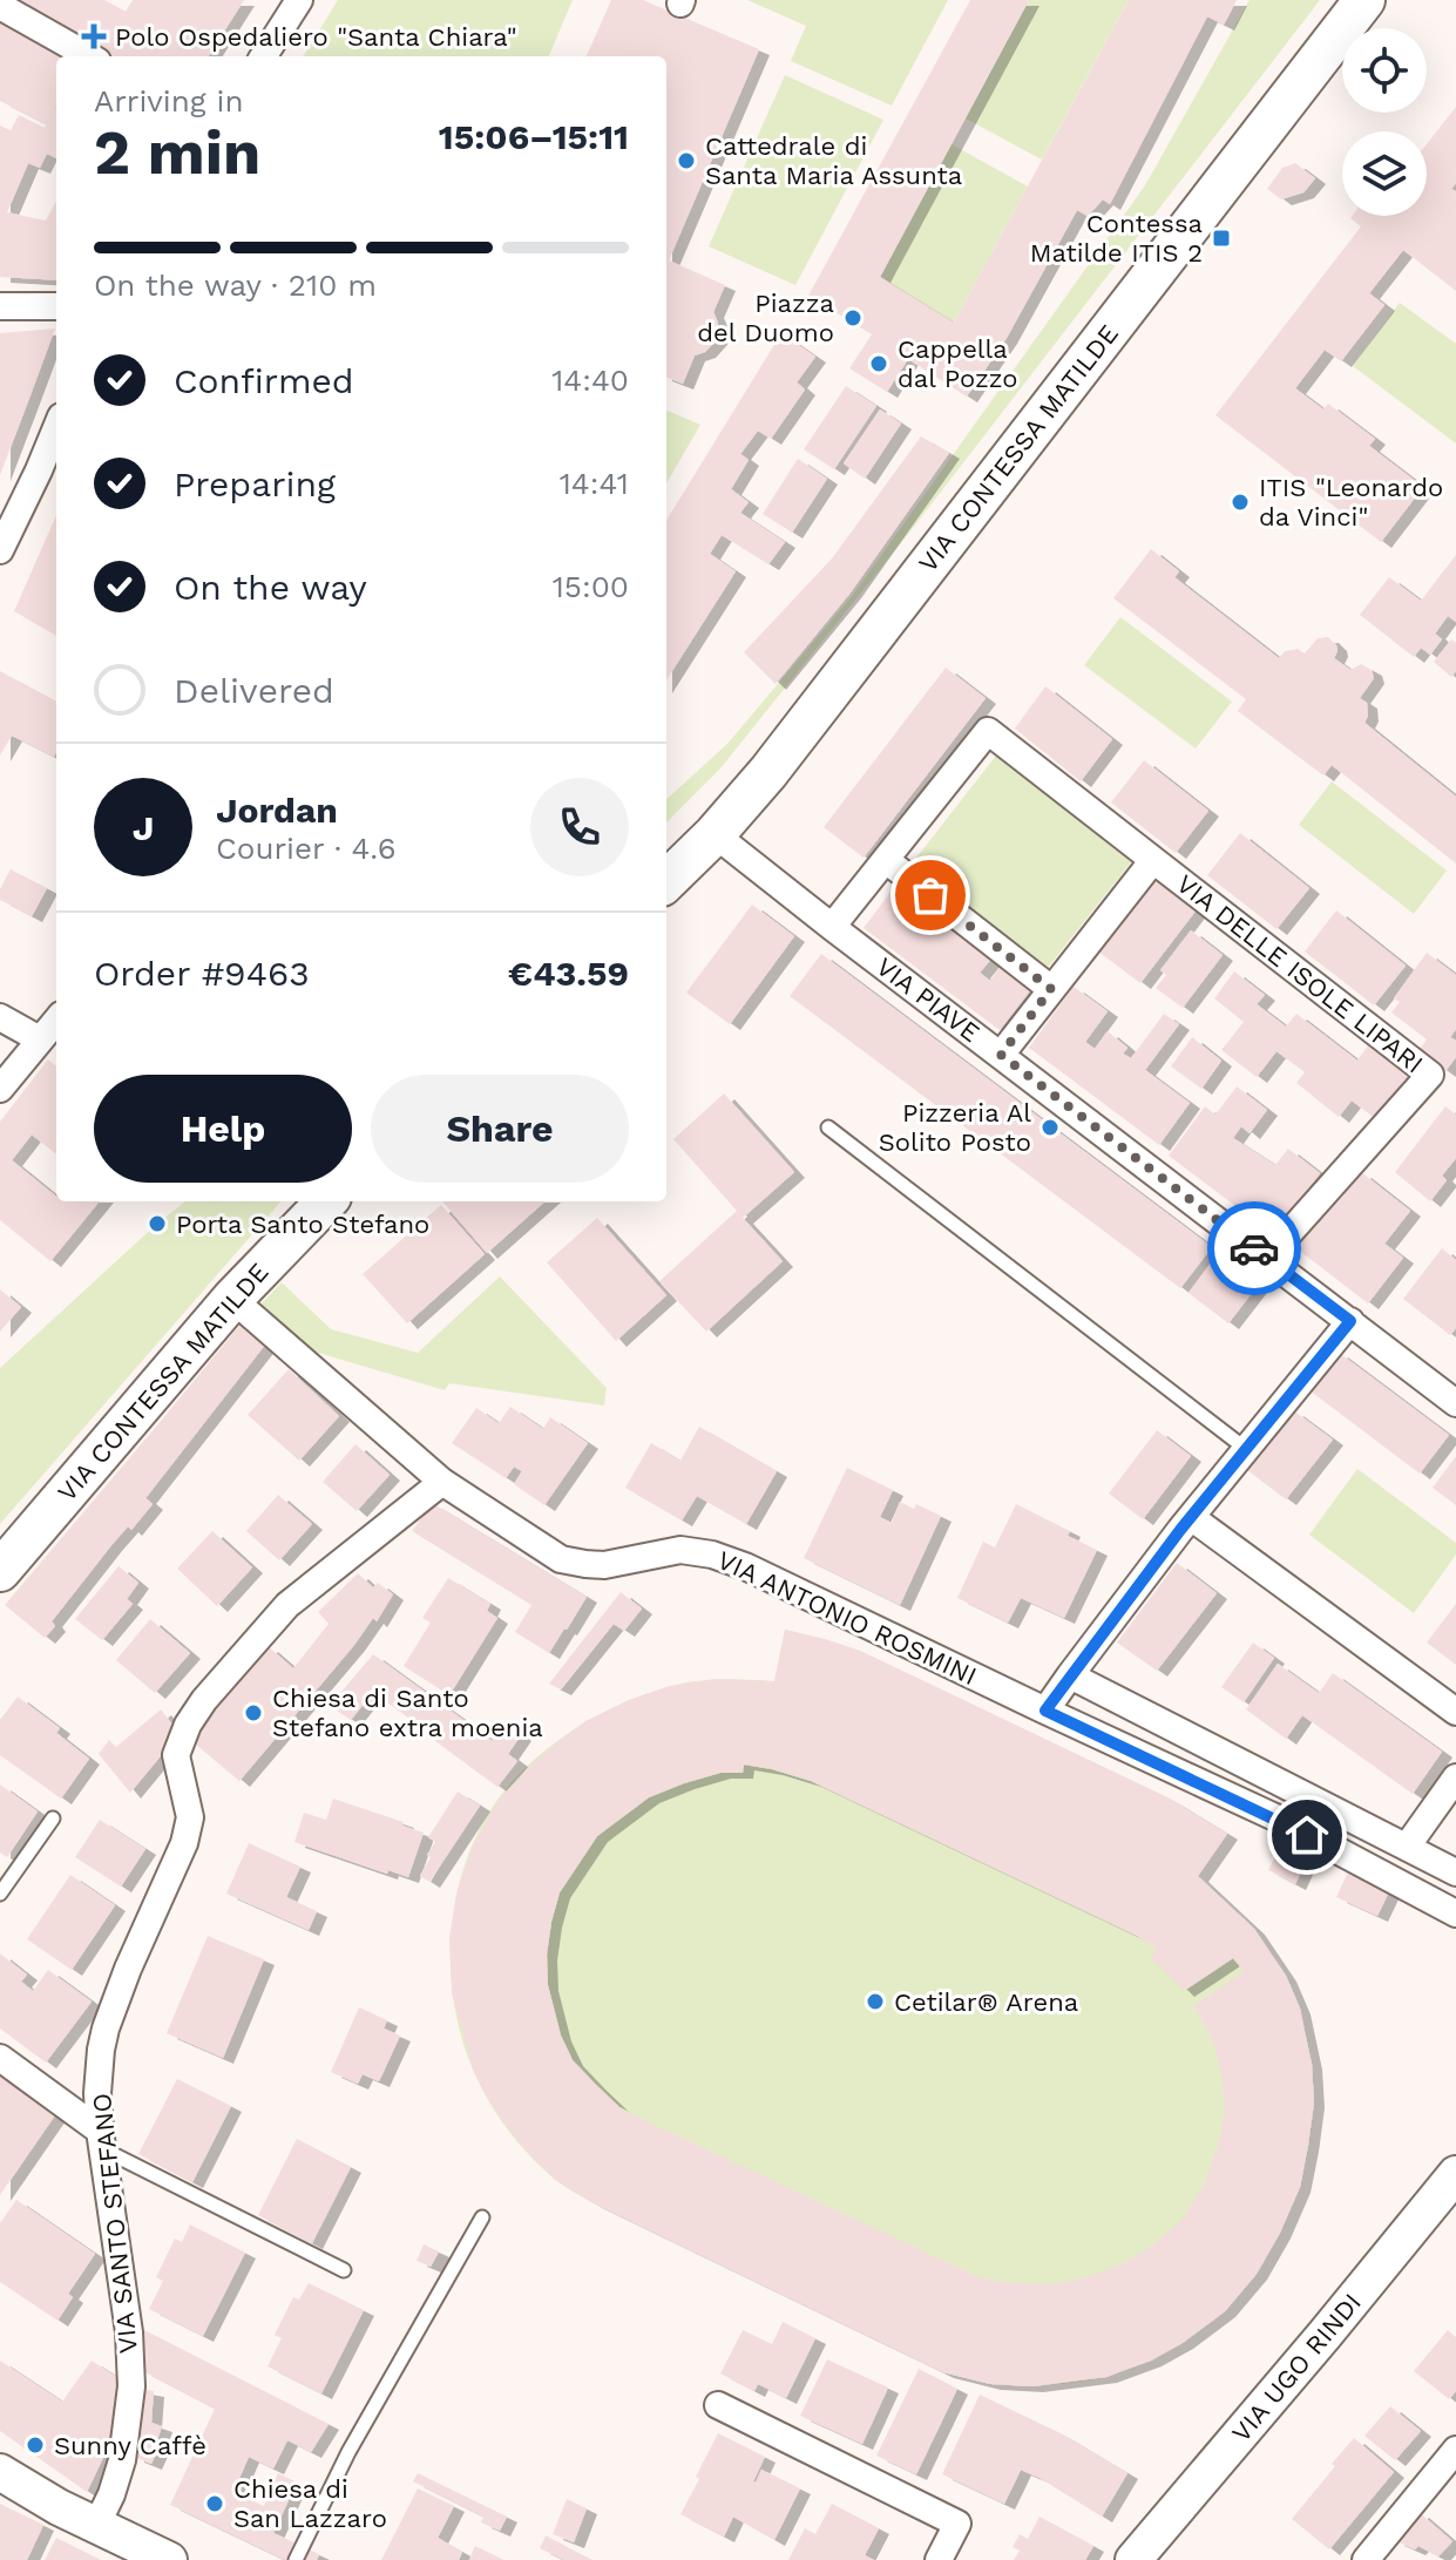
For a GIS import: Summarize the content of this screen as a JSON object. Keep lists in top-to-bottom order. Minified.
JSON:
{"streets":{"main road":["VIA CONTESSA MATILDE"],"street":["VIA DELLE ISOLE LIPARI","VIA PIAVE","VIA ANTONIO ROSMINI","VIA SANTO STEFANO","VIA UGO RINDI"]},"crossings":[["VIA CONTESSA MATILDE","VIA PIAVE"],["VIA DELLE ISOLE LIPARI","VIA PIAVE"],["VIA ANTONIO ROSMINI","VIA SANTO STEFANO"]],"places":{"health":["Polo Ospedaliero \"Santa Chiara\""],"other":["Cattedrale di Santa Maria Assunta","Piazza del Duomo","Cappella dal Pozzo","ITIS \"Leonardo da Vinci\"","Pizzeria Al Solito Posto","Porta Santo Stefano","Chiesa di Santo Stefano extra moenia","Cetilar® Arena","Sunny Caffè","Chiesa di San Lazzaro"],"transit":["Contessa Matilde ITIS 2"]},"page":{"heading":["2 min","Arriving in","15:06–15:11"],"panel":["Jordan","Courier · 4.6","Order #9463","€43.59"],"bar":"On the way · 210 m","list":[["Confirmed","14:40"],["Preparing","14:41"],["On the way","15:00"],"Delivered"],"round":"J","buttons":["Help","Share"]}}
